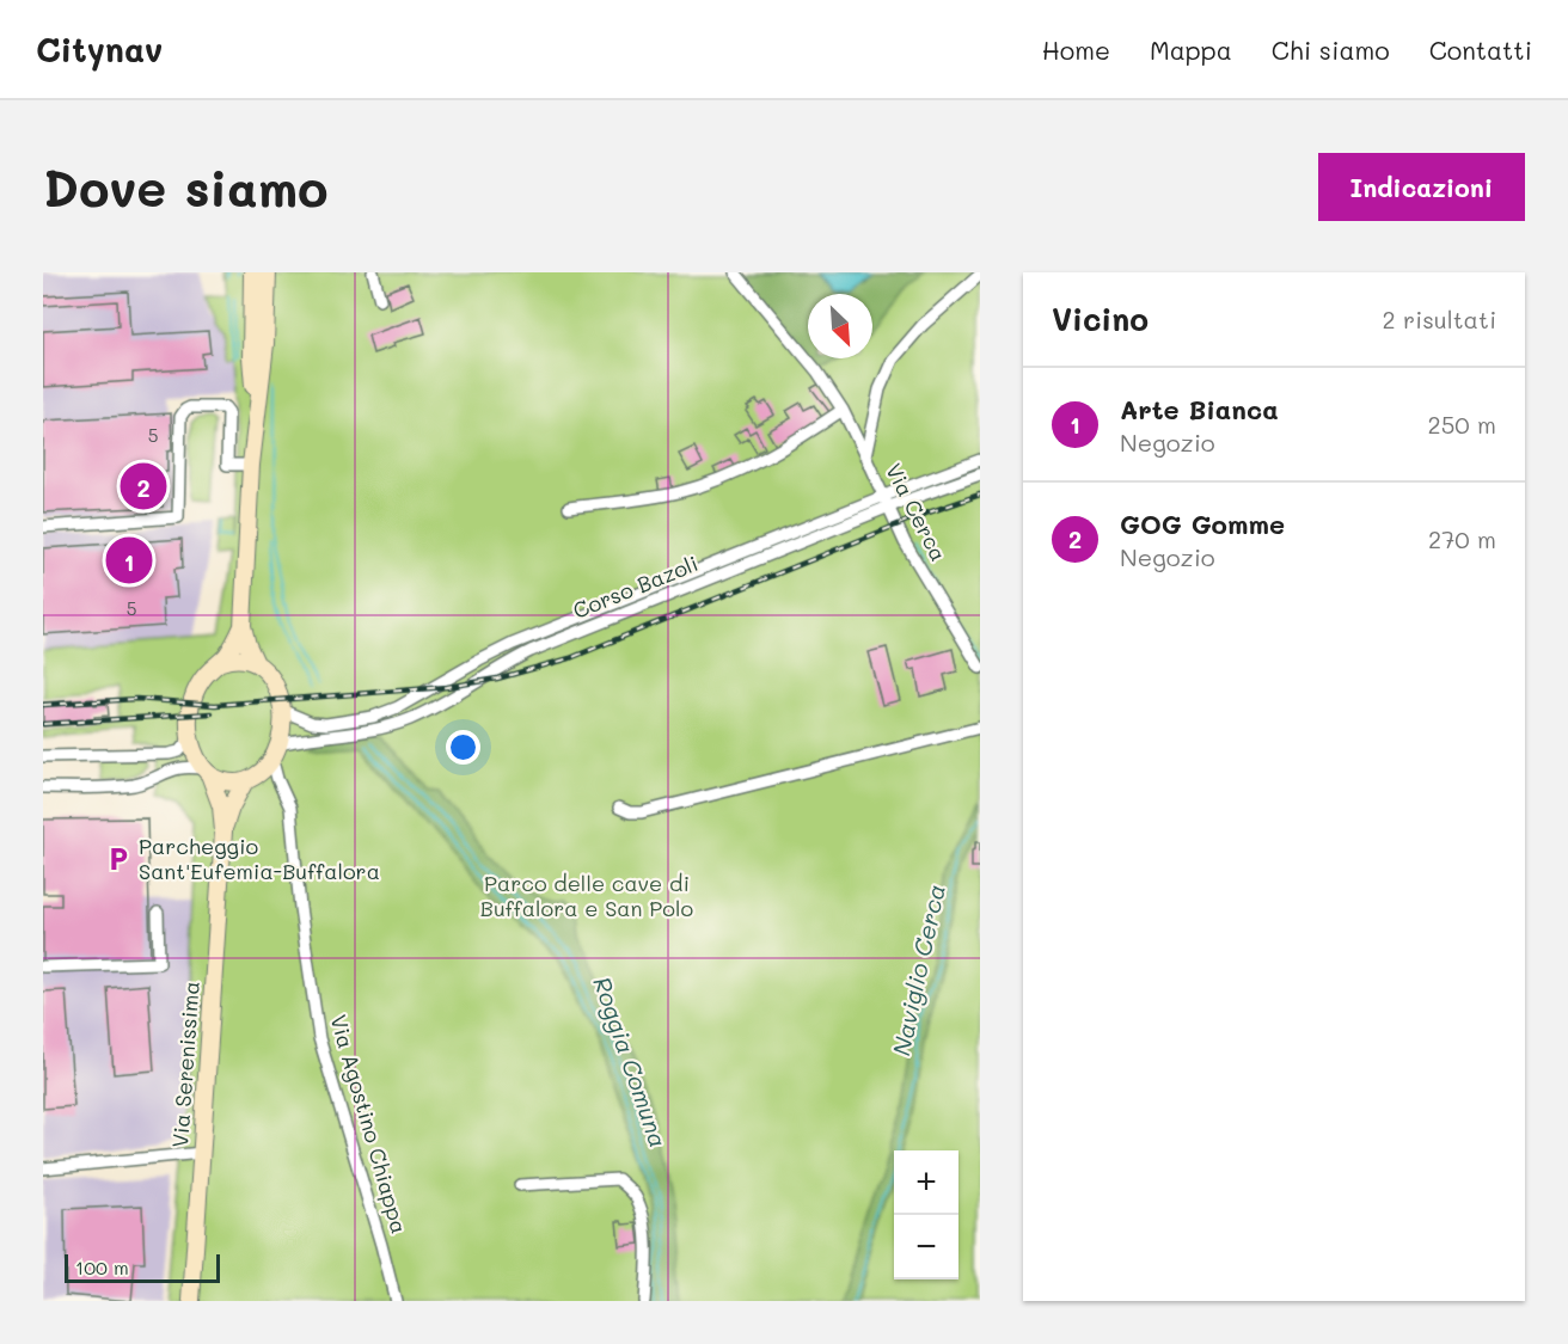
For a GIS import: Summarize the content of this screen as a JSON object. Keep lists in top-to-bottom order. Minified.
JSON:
{"streets":{"main road":["Via Serenissima"],"street":["Via Cerca","Corso Bazoli","Via Agostino Chiappa"]},"crossings":[["Via Cerca","Corso Bazoli"],["Corso Bazoli","Via Serenissima"],["Corso Bazoli","Via Agostino Chiappa"],["Via Serenissima","Via Agostino Chiappa"]],"water":["Naviglio Cerca","Roggia Comuna"],"parks":["Parco delle cave di Buffalora e San Polo"],"places":{"parking":["Parcheggio Sant'Eufemia-Buffalora"]},"house_numbers":["5","5"],"scale_bar":"100 m","north":"bottom right","page":{"header":"Citynav","nav":["Home","Mappa","Chi siamo","Contatti"],"buttons":"Indicazioni","title":"Dove siamo","heading":["Vicino","2 risultati"],"list":[{"mark":"1","name":"Arte Bianca","note":"Negozio","value":"250 m"},{"mark":"2","name":"GOG Gomme","note":"Negozio","value":"270 m"}],"pins":["2","1"],"map_buttons":["+","−"],"scale":"100 m"}}
